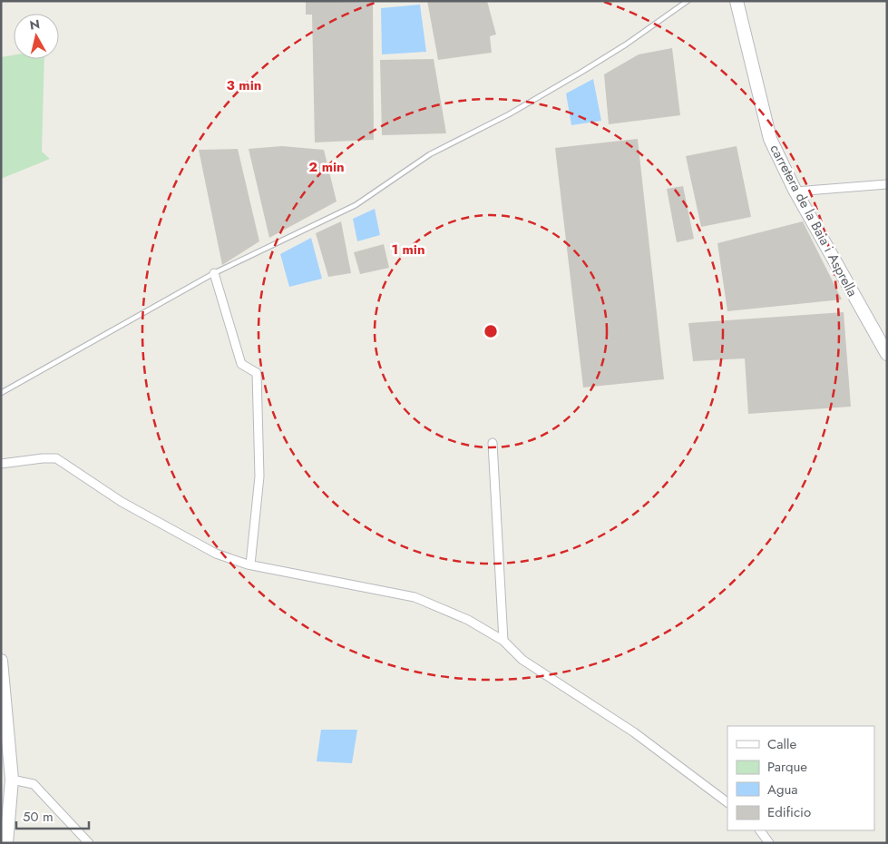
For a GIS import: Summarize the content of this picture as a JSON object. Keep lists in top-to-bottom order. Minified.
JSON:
{"streets":{"main road":["carretera de la Baia i Asprella"]},"legend":["Calle","Parque","Agua","Edificio"],"scale_bar":"50 m","north":"top","rings":["3 min","2 min","1 min"]}
